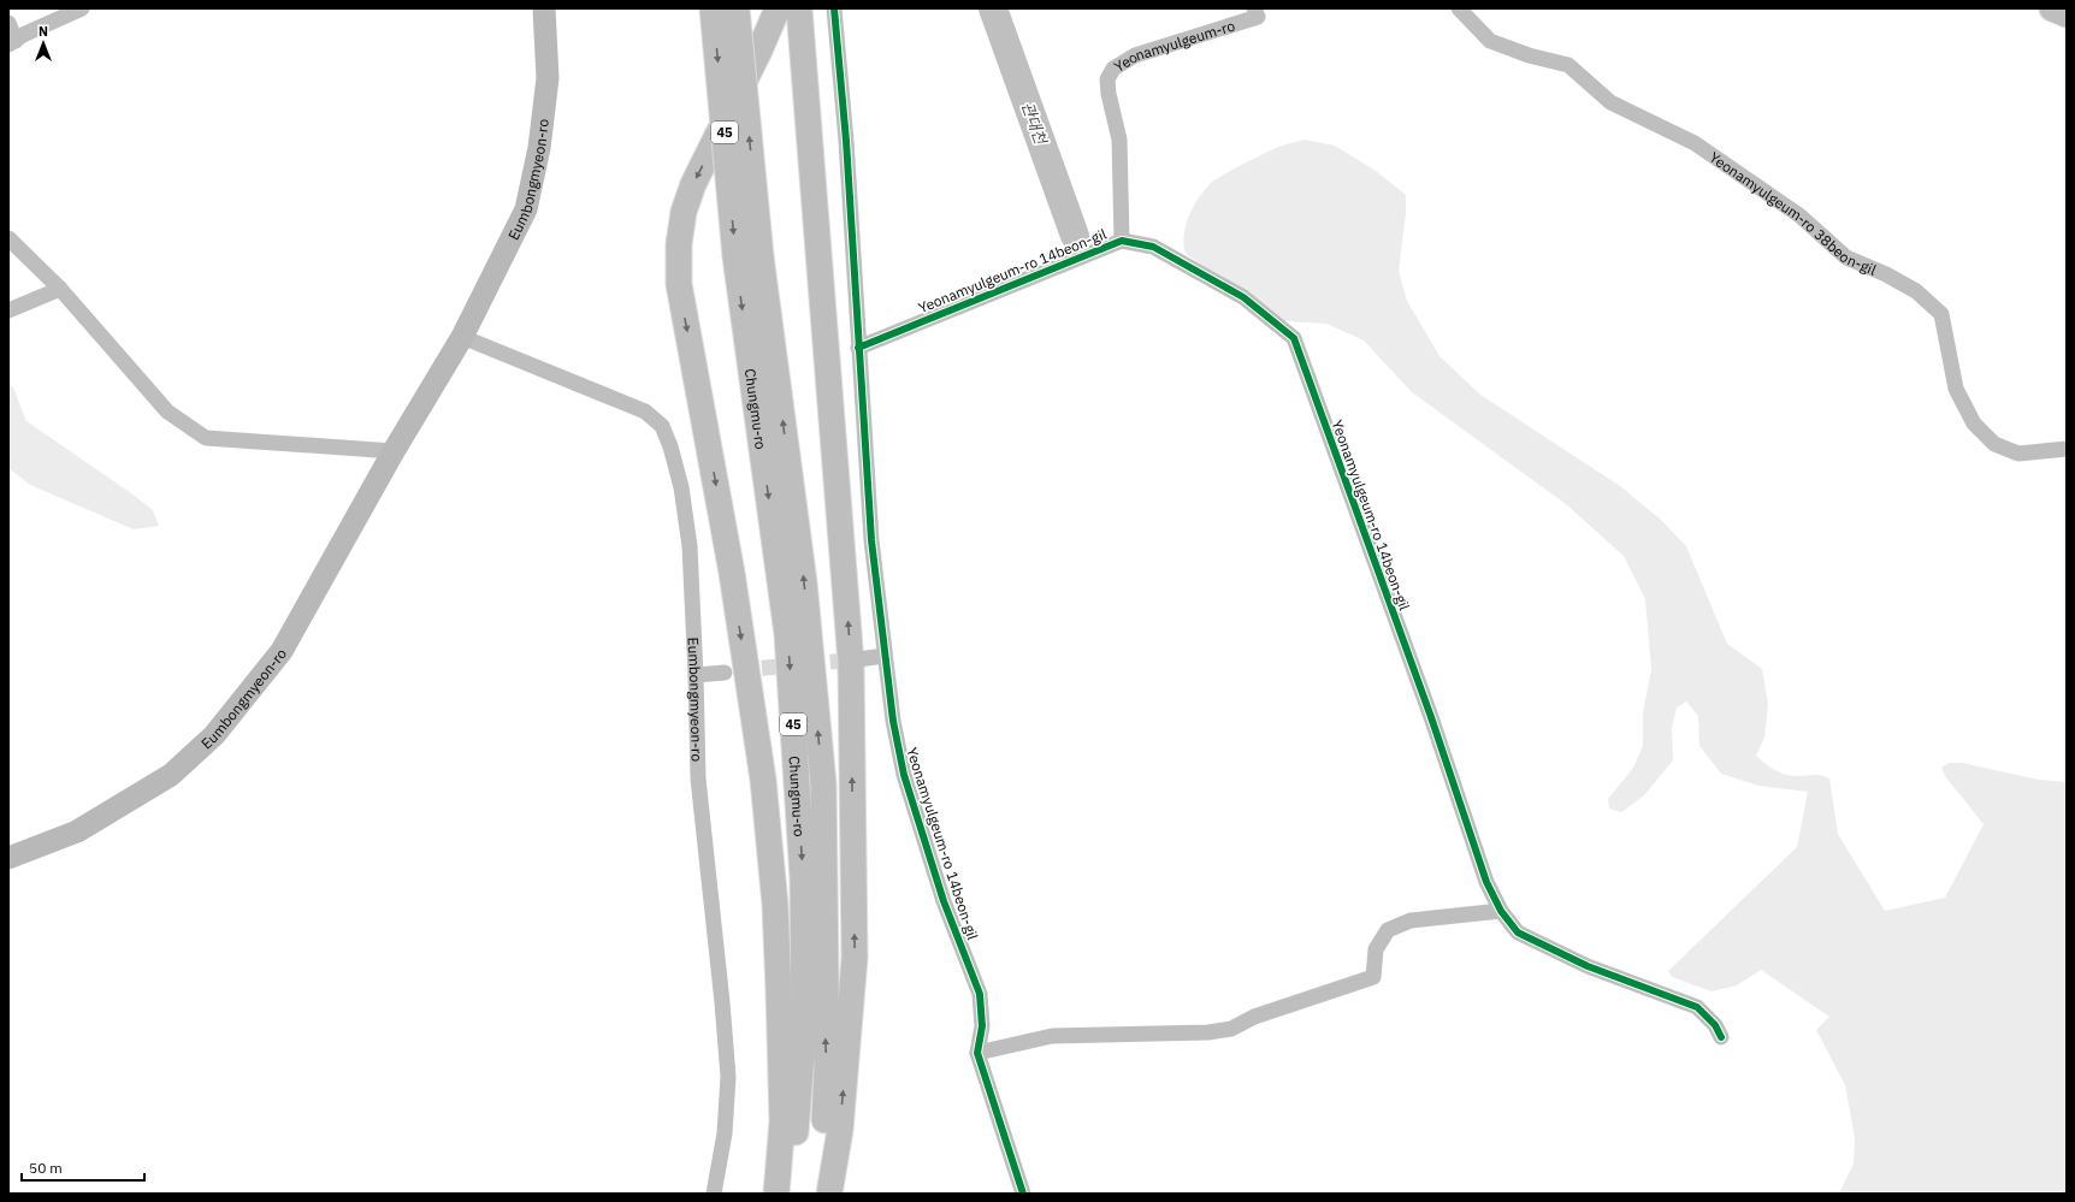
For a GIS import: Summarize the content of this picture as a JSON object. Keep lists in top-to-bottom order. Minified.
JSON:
{"streets":{"main road":["45","Chungmu-ro"],"street":["Yeonamyulgeum-ro","Eumbongmyeon-ro","Yeonamyulgeum-ro 38beon-gil","Yeonamyulgeum-ro 14beon-gil"]},"crossings":[["Yeonamyulgeum-ro","Yeonamyulgeum-ro 14beon-gil"]],"water":["관대천"],"scale_bar":"50 m","north":"top"}
